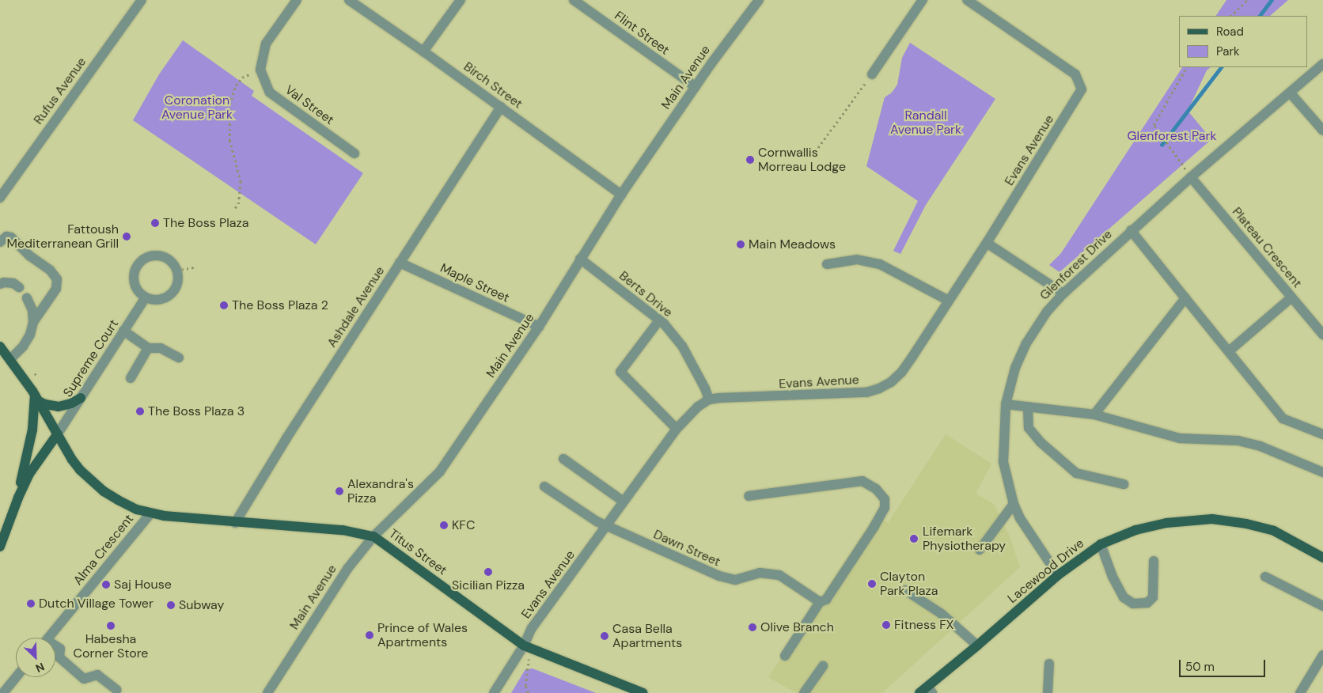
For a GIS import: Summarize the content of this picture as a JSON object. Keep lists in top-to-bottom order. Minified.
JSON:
{"streets":{"main road":["Alma Crescent","Titus Street","Lacewood Drive"],"street":["Flint Street","Main Avenue","Birch Street","Rufus Avenue","Val Street","Evans Avenue","Plateau Crescent","Glenforest Drive","Maple Street","Berts Drive","Ashdale Avenue","Supreme Court","Dawn Street"]},"crossings":[["Flint Street","Main Avenue"],["Main Avenue","Birch Street"],["Main Avenue","Maple Street"],["Main Avenue","Berts Drive"],["Main Avenue","Titus Street"],["Birch Street","Ashdale Avenue"],["Evans Avenue","Berts Drive"],["Evans Avenue","Dawn Street"],["Evans Avenue","Titus Street"],["Plateau Crescent","Glenforest Drive"],["Glenforest Drive","Lacewood Drive"],["Maple Street","Ashdale Avenue"],["Ashdale Avenue","Titus Street"],["Supreme Court","Alma Crescent"],["Alma Crescent","Titus Street"]],"parks":["Coronation Avenue Park","Randall Avenue Park","Glenforest Park"],"places":["Cornwallis Morreau Lodge","The Boss Plaza","Fattoush Mediterranean Grill","Main Meadows","The Boss Plaza 2","The Boss Plaza 3","Alexandra's Pizza","KFC","Lifemark Physiotherapy","Sicilian Pizza","Clayton Park Plaza","Saj House","Dutch Village Tower","Subway","Fitness FX","Habesha Corner Store","Olive Branch","Prince of Wales Apartments","Casa Bella Apartments"],"legend":["Road","Park"],"scale_bar":"50 m","north":"bottom right"}
